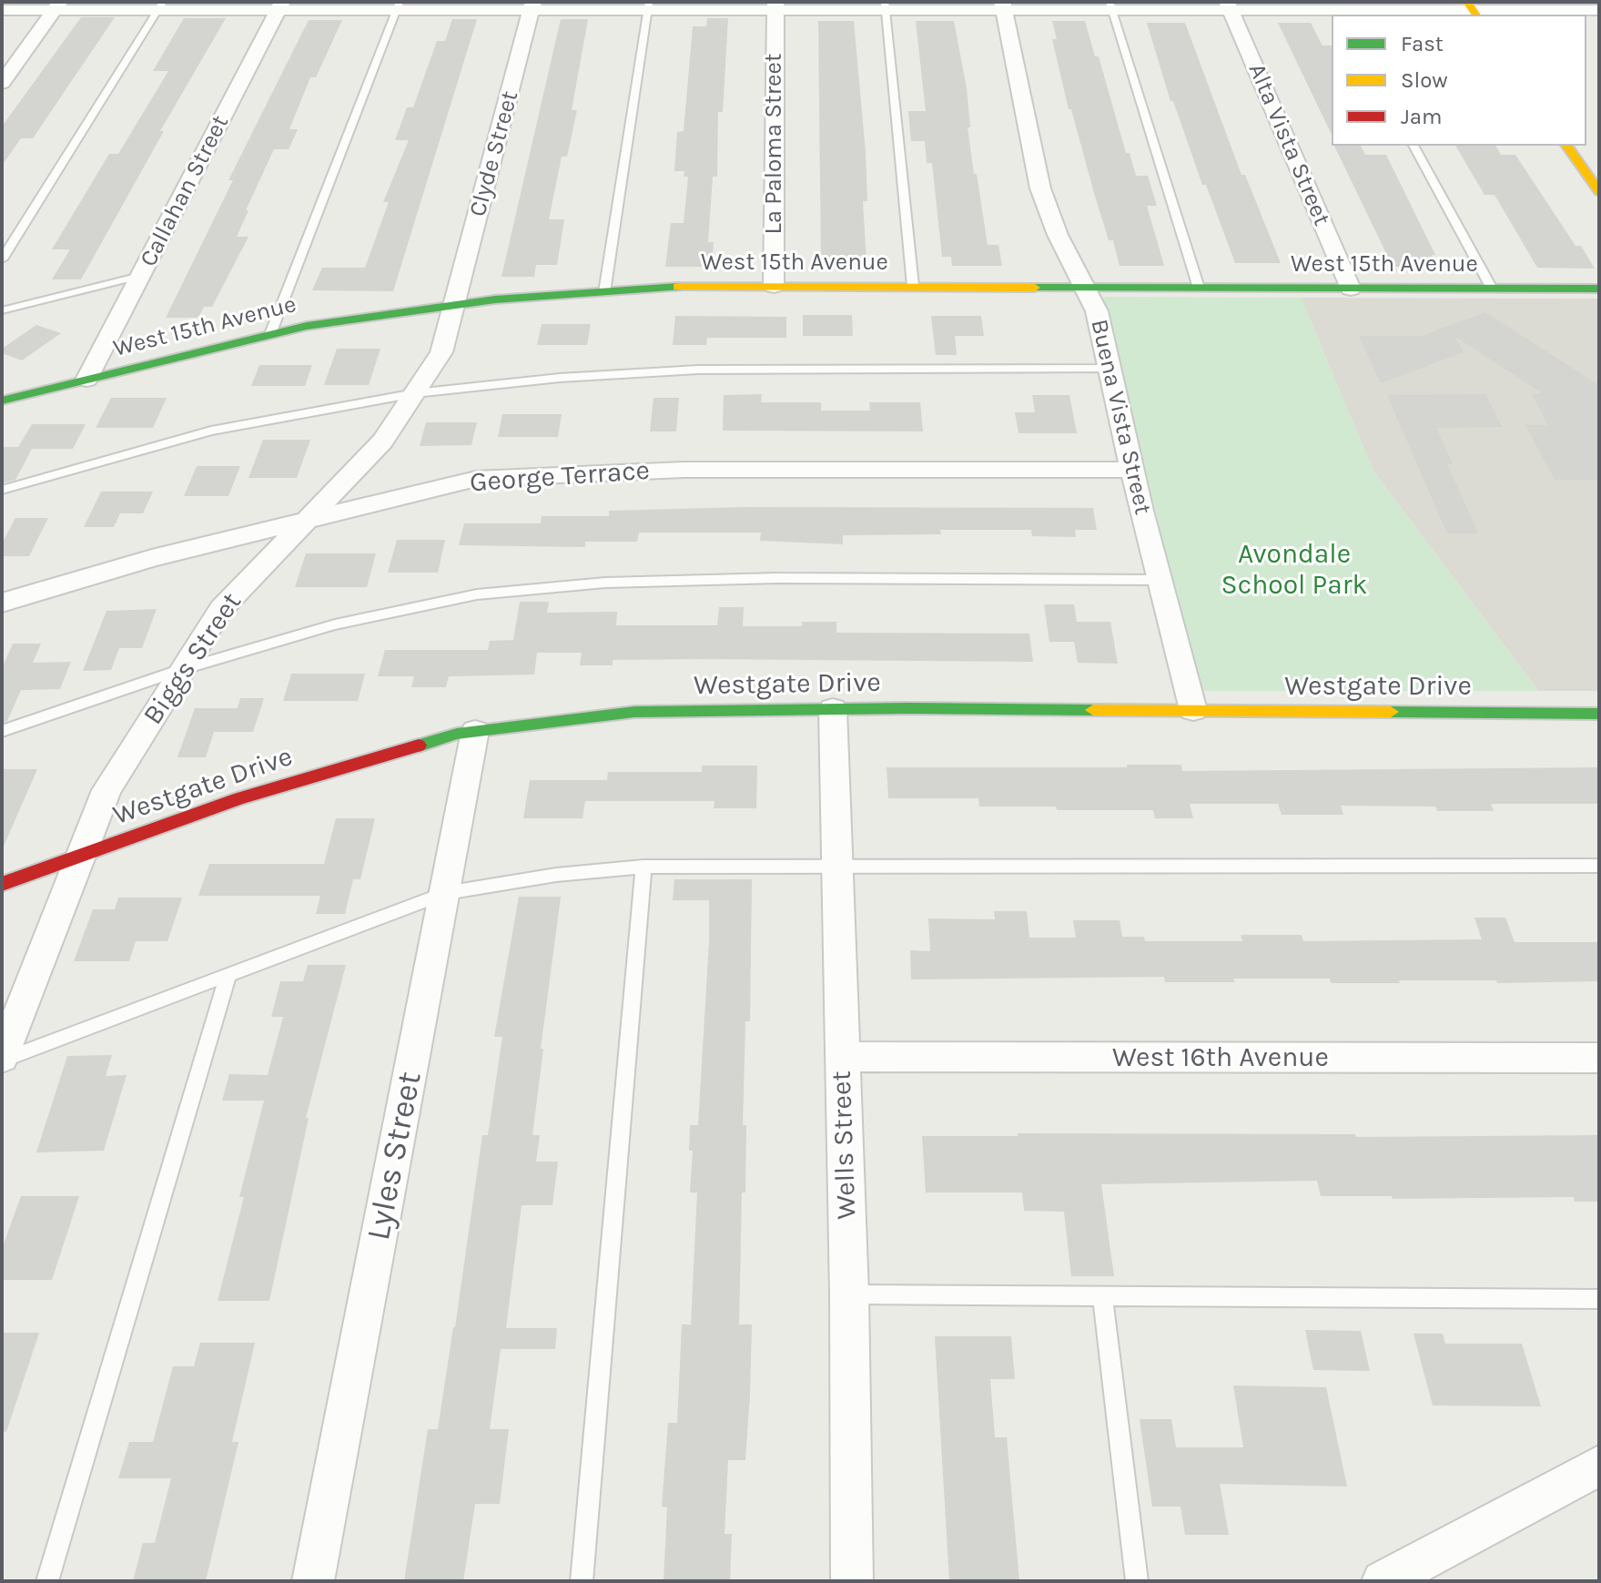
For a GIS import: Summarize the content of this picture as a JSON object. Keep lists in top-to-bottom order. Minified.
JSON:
{"streets":{"street":["La Paloma Street","Alta Vista Street","Clyde Street","Callahan Street","West 15th Avenue","Buena Vista Street","George Terrace","Biggs Street","Westgate Drive","West 16th Avenue","Wells Street","Lyles Street"]},"crossings":[["La Paloma Street","West 15th Avenue"],["Alta Vista Street","West 15th Avenue"],["Clyde Street","West 15th Avenue"],["Clyde Street","Biggs Street"],["Callahan Street","West 15th Avenue"],["West 15th Avenue","Buena Vista Street"],["West 15th Avenue","Biggs Street"],["Buena Vista Street","George Terrace"],["Buena Vista Street","Westgate Drive"],["George Terrace","Biggs Street"],["Biggs Street","Westgate Drive"],["Westgate Drive","Wells Street"],["Westgate Drive","Lyles Street"],["West 16th Avenue","Wells Street"]],"parks":["Avondale School Park"],"legend":["Fast","Slow","Jam"]}
